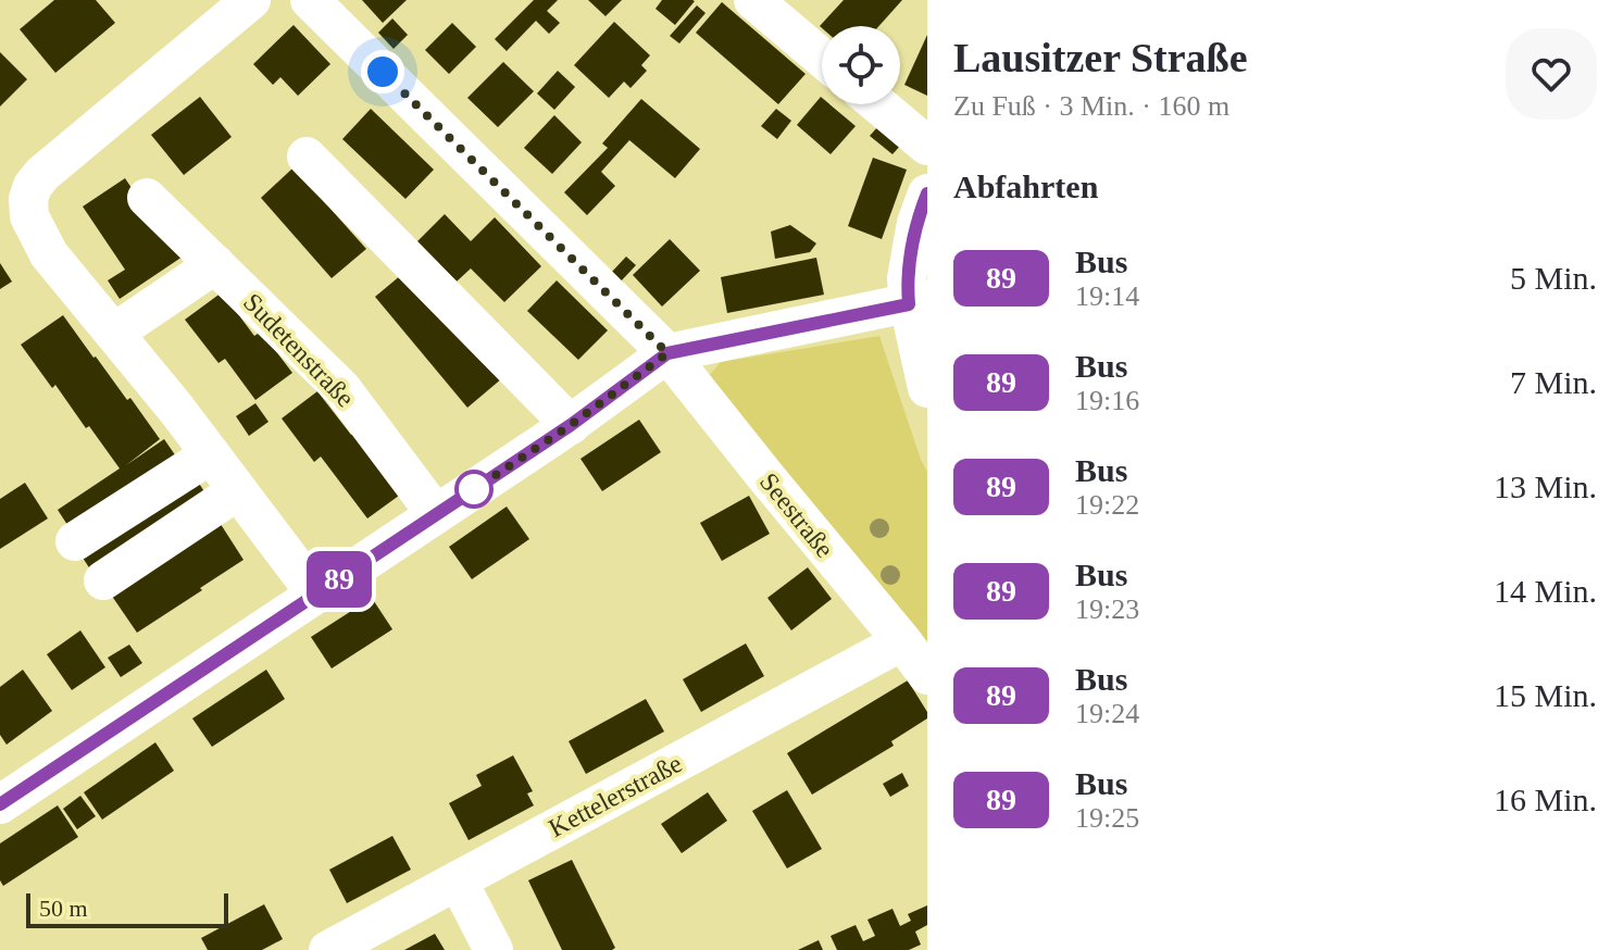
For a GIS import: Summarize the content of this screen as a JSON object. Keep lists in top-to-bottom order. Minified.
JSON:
{"streets":{"street":["Sudetenstraße","Seestraße","Kettelerstraße"]},"crossings":[["Seestraße","Kettelerstraße"]],"lines":["bus line 89"],"scale_bar":"50 m","page":{"on_map":"89","heading":[["Lausitzer Straße","Zu Fuß · 3 Min. · 160 m"],"Abfahrten"],"list":[{"mark":"89","name":"Bus","note":"19:14","value":"5 Min."},{"mark":"89","name":"Bus","note":"19:16","value":"7 Min."},{"mark":"89","name":"Bus","note":"19:22","value":"13 Min."},{"mark":"89","name":"Bus","note":"19:23","value":"14 Min."},{"mark":"89","name":"Bus","note":"19:24","value":"15 Min."},{"mark":"89","name":"Bus","note":"19:25","value":"16 Min."}],"scale":"50 m"}}
